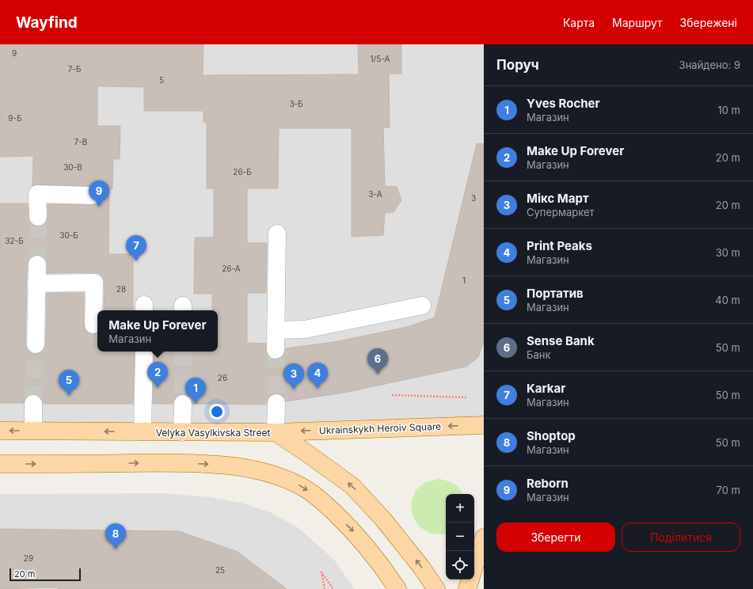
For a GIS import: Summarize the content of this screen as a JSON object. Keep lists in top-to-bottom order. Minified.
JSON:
{"streets":{"main road":["Ukrainskykh Heroiv Square","Velyka Vasylkivska Street"]},"crossings":[["Ukrainskykh Heroiv Square","Velyka Vasylkivska Street"]],"one_way":["Ukrainskykh Heroiv Square"],"house_numbers":["9","1/5-А","7-Б","5","3-Б","9-Б","7-В","30-В","26-Б","3-А","3","30-Б","32-Б","26-А","1","28","26","29","25"],"scale_bar":"20 m","page":{"header":"Wayfind","nav":["Карта","Маршрут","Збережені"],"heading":["Поруч","Знайдено: 9"],"list":[{"mark":"1","name":"Yves Rocher","note":"Магазин","value":"10 m"},{"mark":"2","name":"Make Up Forever","note":"Магазин","value":"20 m"},{"mark":"3","name":"Мікс Март","note":"Супермаркет","value":"20 m"},{"mark":"4","name":"Print Peaks","note":"Магазин","value":"30 m"},{"mark":"5","name":"Портатив","note":"Магазин","value":"40 m"},{"mark":"6","name":"Sense Bank","note":"Банк","value":"50 m"},{"mark":"7","name":"Karkar","note":"Магазин","value":"50 m"},{"mark":"8","name":"Shoptop","note":"Магазин","value":"50 m"},{"mark":"9","name":"Reborn","note":"Магазин","value":"70 m"}],"pins":["9","7","6","2","4","3","5","1","8"],"popup":["Make Up Forever","Магазин"],"map_buttons":["+","−"],"buttons":["Зберегти","Поділитися"],"scale":"20 m"}}
